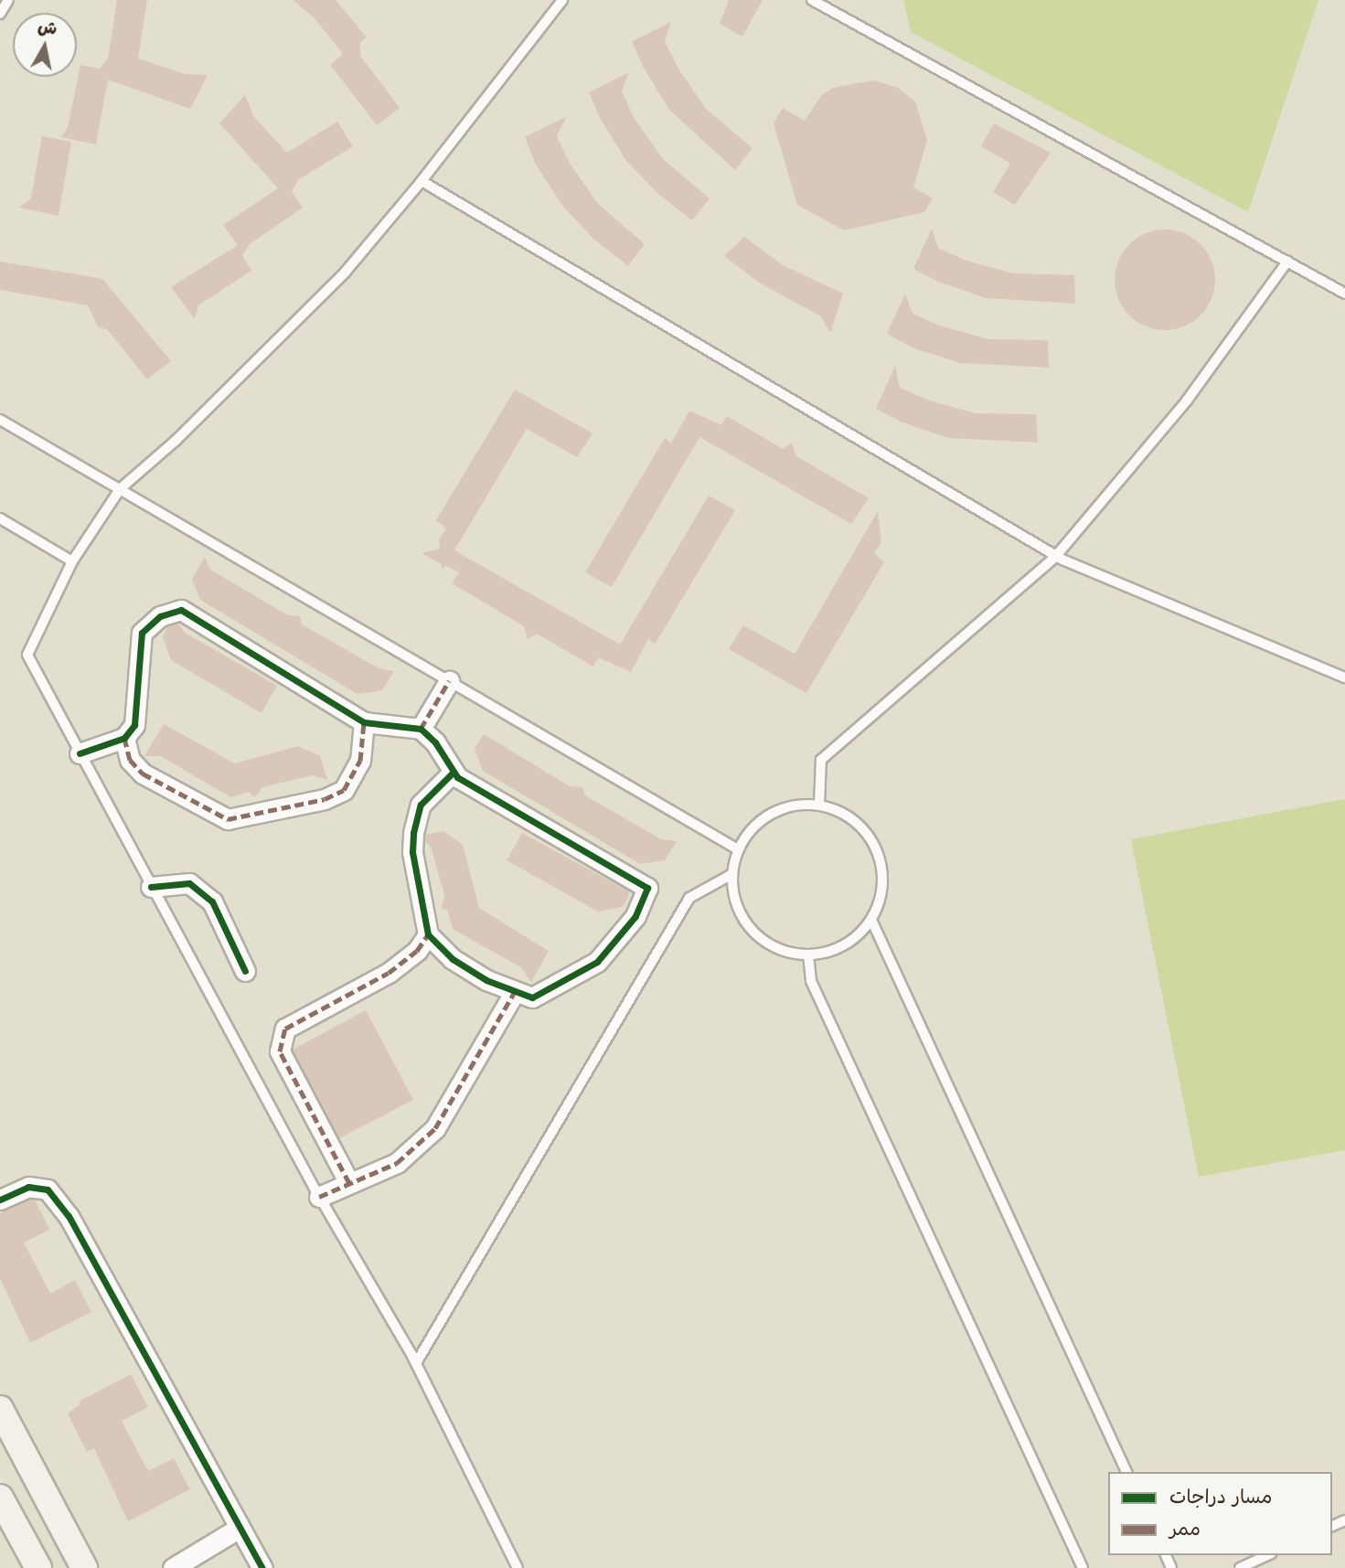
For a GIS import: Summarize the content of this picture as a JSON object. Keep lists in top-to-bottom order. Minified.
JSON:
{"legend":["مسار دراجات","ممر"],"north":"top"}
